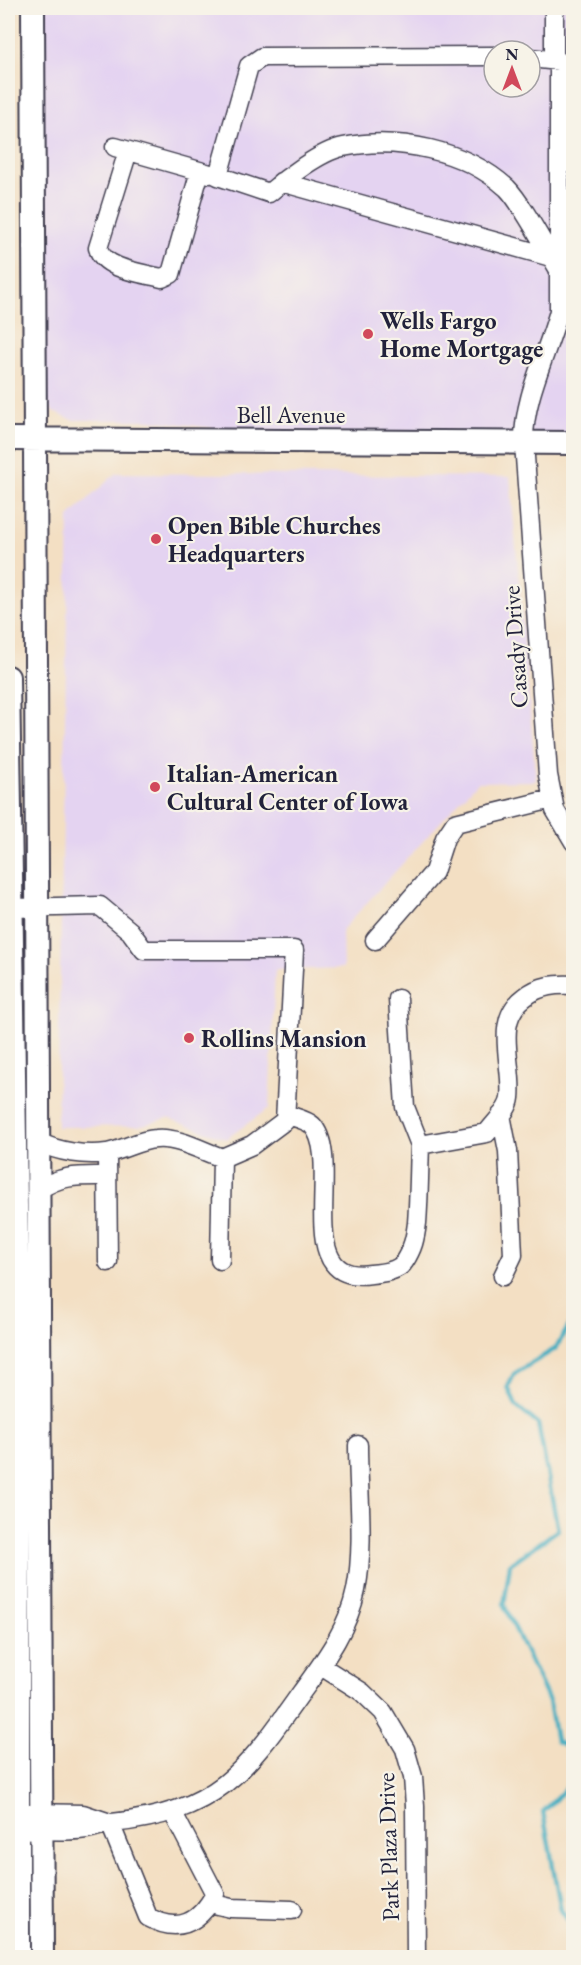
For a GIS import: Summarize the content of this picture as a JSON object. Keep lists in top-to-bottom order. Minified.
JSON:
{"streets":{"main road":["Bell Avenue"],"street":["Casady Drive","Park Plaza Drive"]},"crossings":[["Bell Avenue","Casady Drive"]],"places":["Wells Fargo Home Mortgage","Open Bible Churches Headquarters","Italian-American Cultural Center of Iowa","Rollins Mansion"],"north":"top"}
